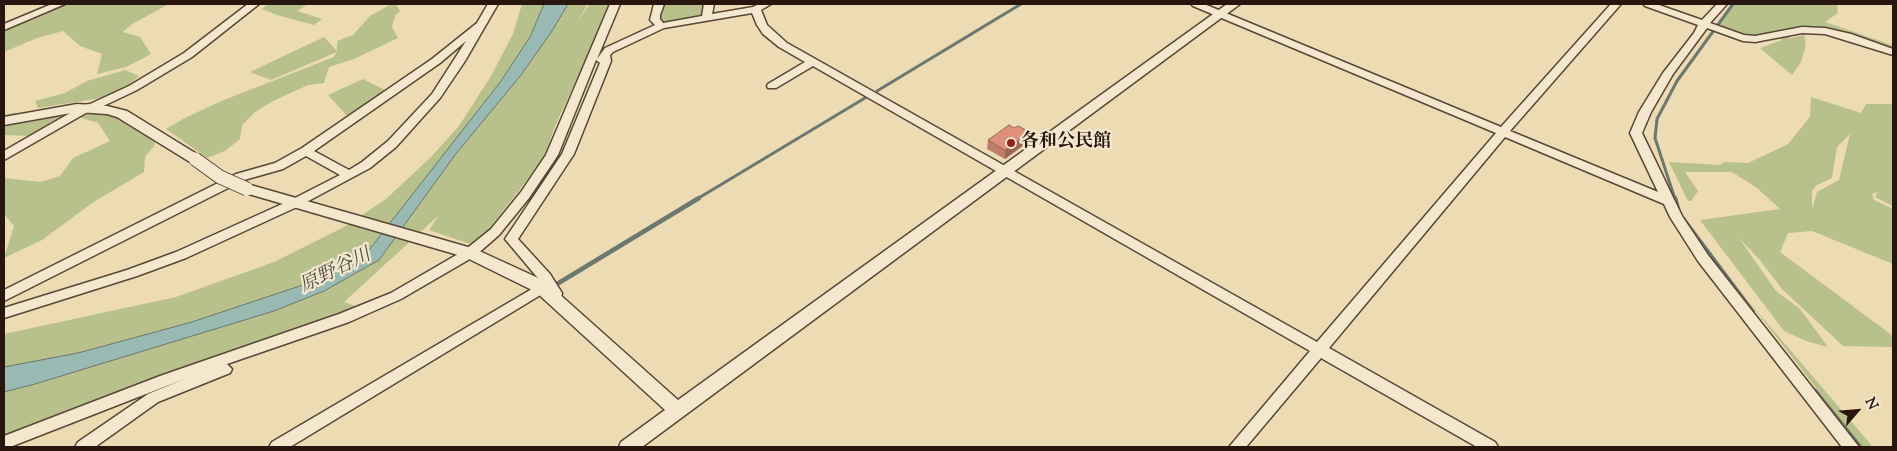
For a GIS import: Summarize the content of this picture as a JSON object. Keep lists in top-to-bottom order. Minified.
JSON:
{"water":["原野谷川"],"places":["各和公民館"],"north":"top right"}
